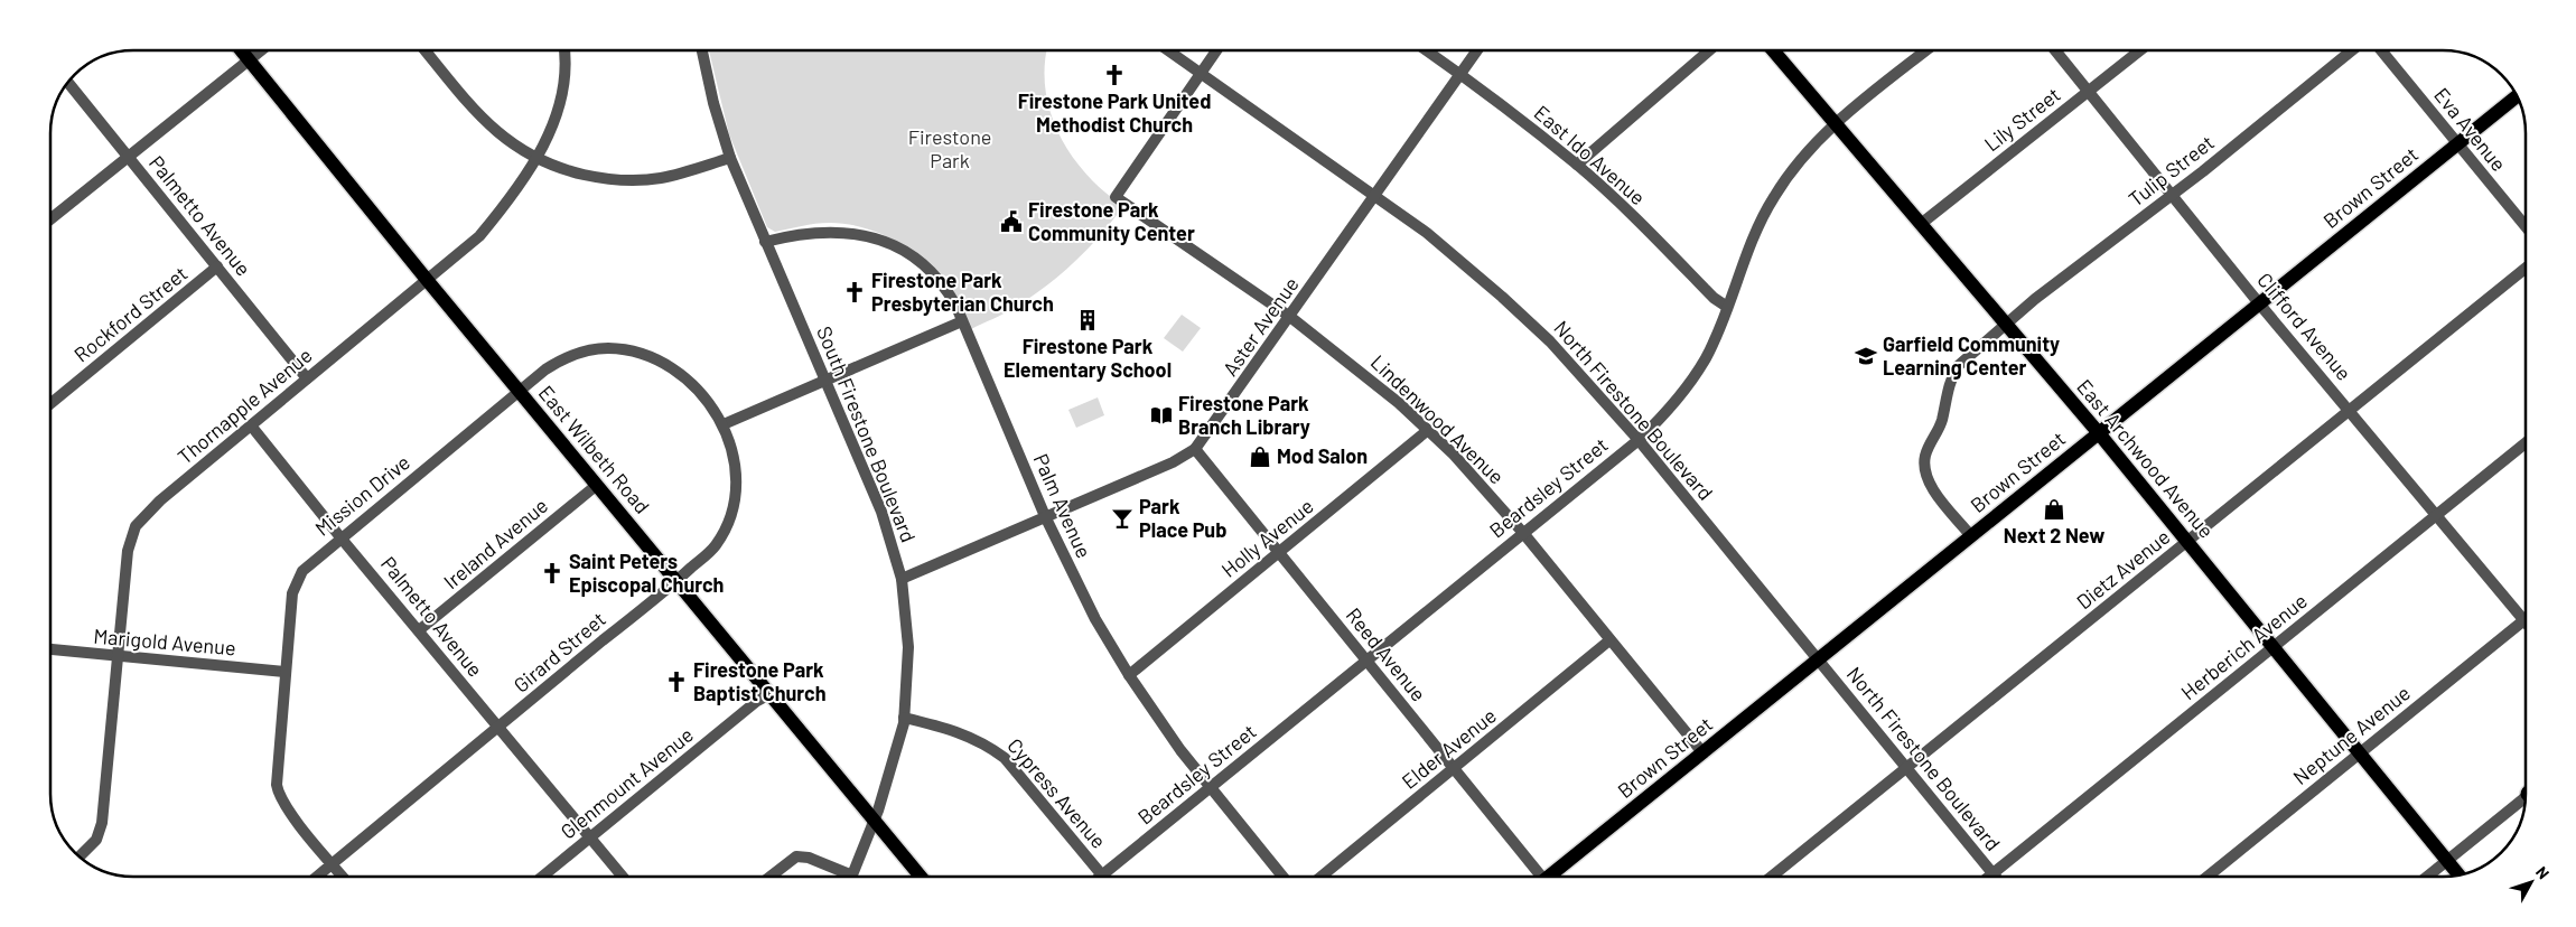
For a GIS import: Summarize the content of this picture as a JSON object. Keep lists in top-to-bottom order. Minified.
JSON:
{"streets":{"main road":["Brown Street","East Wilbeth Road","East Archwood Avenue"],"street":["Lily Street","Eva Avenue","East Ido Avenue","Tulip Street","Palmetto Avenue","Rockford Street","Aster Avenue","Clifford Avenue","Thornapple Avenue","North Firestone Boulevard","Lindenwood Avenue","South Firestone Boulevard","Beardsley Street","Mission Drive","Palm Avenue","Holly Avenue","Ireland Avenue","Dietz Avenue","Marigold Avenue","Herberich Avenue","Girard Street","Reed Avenue","Neptune Avenue","Elder Avenue","Glenmount Avenue","Cypress Avenue"]},"crossings":[["Lily Street","Clifford Avenue"],["Lily Street","East Archwood Avenue"],["Eva Avenue","Brown Street"],["East Ido Avenue","Aster Avenue"],["East Ido Avenue","Beardsley Street"],["Tulip Street","Brown Street"],["Tulip Street","Clifford Avenue"],["Tulip Street","East Archwood Avenue"],["Brown Street","Clifford Avenue"],["Brown Street","North Firestone Boulevard"],["Brown Street","Lindenwood Avenue"],["Brown Street","East Archwood Avenue"],["Palmetto Avenue","Rockford Street"],["Palmetto Avenue","Thornapple Avenue"],["Palmetto Avenue","Mission Drive"],["Palmetto Avenue","Ireland Avenue"],["Palmetto Avenue","Girard Street"],["Palmetto Avenue","Glenmount Avenue"],["Aster Avenue","North Firestone Boulevard"],["Aster Avenue","Lindenwood Avenue"],["Aster Avenue","South Firestone Boulevard"],["Aster Avenue","Palm Avenue"],["Aster Avenue","Reed Avenue"],["Clifford Avenue","Dietz Avenue"],["Clifford Avenue","Herberich Avenue"],["Thornapple Avenue","East Wilbeth Road"],["Thornapple Avenue","Marigold Avenue"],["North Firestone Boulevard","Lindenwood Avenue"],["North Firestone Boulevard","Beardsley Street"],["North Firestone Boulevard","Dietz Avenue"],["North Firestone Boulevard","Herberich Avenue"],["Lindenwood Avenue","Beardsley Street"],["Lindenwood Avenue","Holly Avenue"],["Lindenwood Avenue","Elder Avenue"],["South Firestone Boulevard","East Wilbeth Road"],["South Firestone Boulevard","Palm Avenue"],["South Firestone Boulevard","Cypress Avenue"],["East Wilbeth Road","Mission Drive"],["East Wilbeth Road","Ireland Avenue"],["East Wilbeth Road","Girard Street"],["East Wilbeth Road","Glenmount Avenue"],["East Archwood Avenue","Beardsley Street"],["East Archwood Avenue","Dietz Avenue"],["East Archwood Avenue","Herberich Avenue"],["East Archwood Avenue","Neptune Avenue"],["Beardsley Street","Palm Avenue"],["Beardsley Street","Reed Avenue"],["Mission Drive","Marigold Avenue"],["Mission Drive","Girard Street"],["Palm Avenue","Holly Avenue"],["Holly Avenue","Reed Avenue"],["Reed Avenue","Elder Avenue"]],"parks":["Firestone Park"],"places":{"church":["Firestone Park United Methodist Church","Firestone Park Presbyterian Church","Saint Peters Episcopal Church","Firestone Park Baptist Church"],"public building":["Firestone Park Community Center"],"building":["Firestone Park Elementary School"],"school or university":["Garfield Community Learning Center"],"library":["Firestone Park Branch Library"],"shop":["Mod Salon","Next 2 New"],"bar":["Park Place Pub"]},"north":"top right"}
